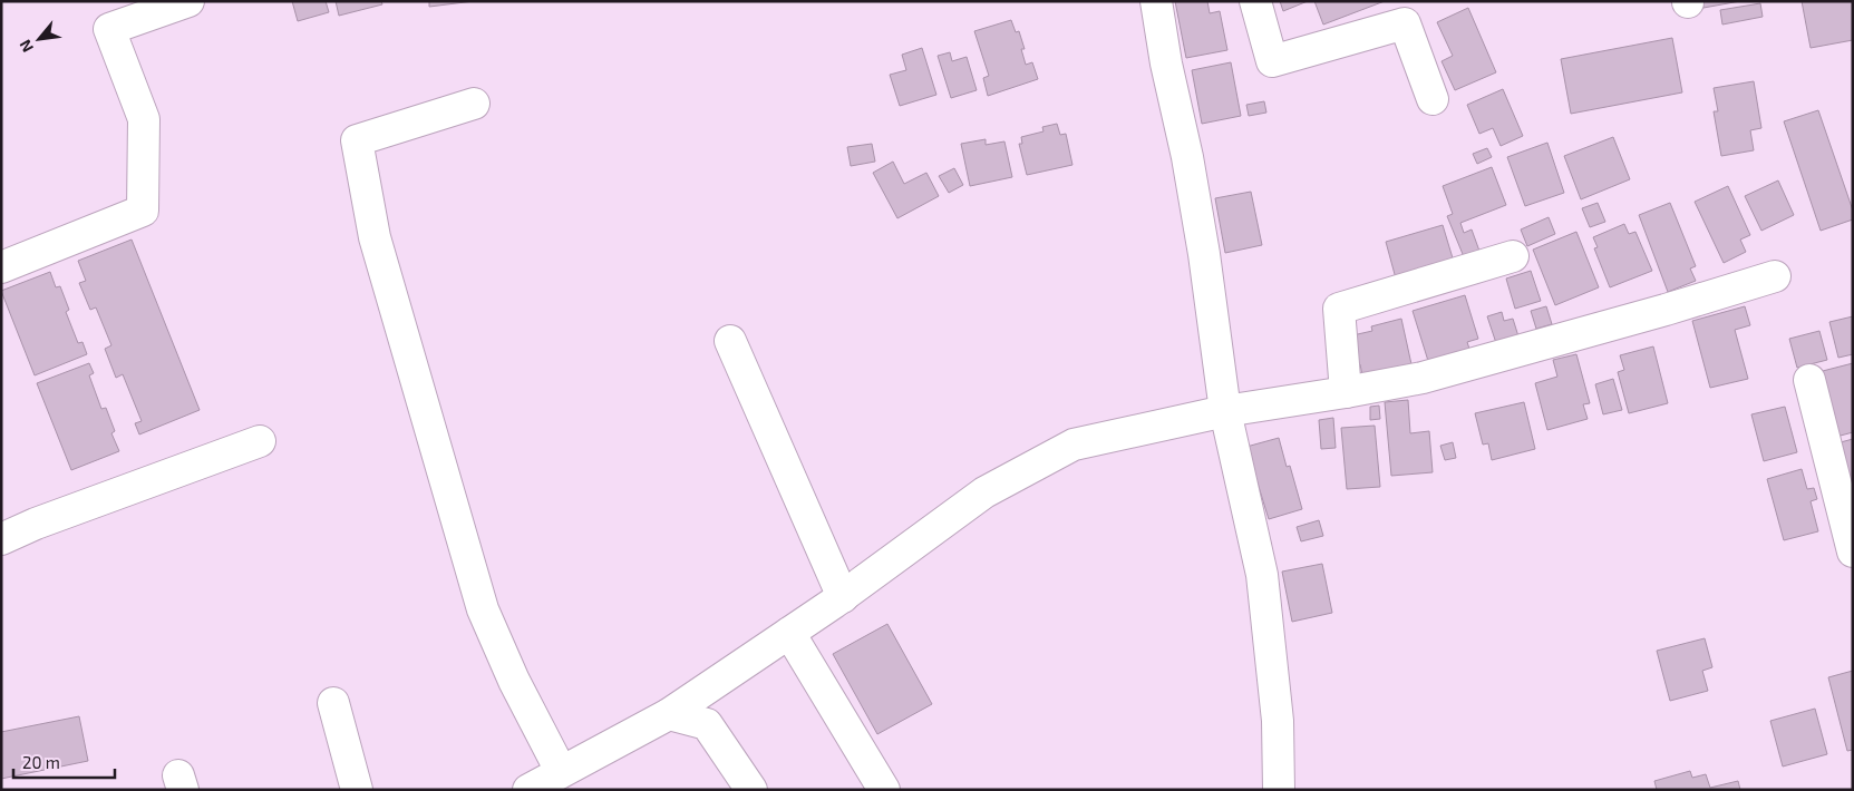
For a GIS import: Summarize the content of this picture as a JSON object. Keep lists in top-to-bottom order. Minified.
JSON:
{"scale_bar":"20 m","north":"bottom left"}
